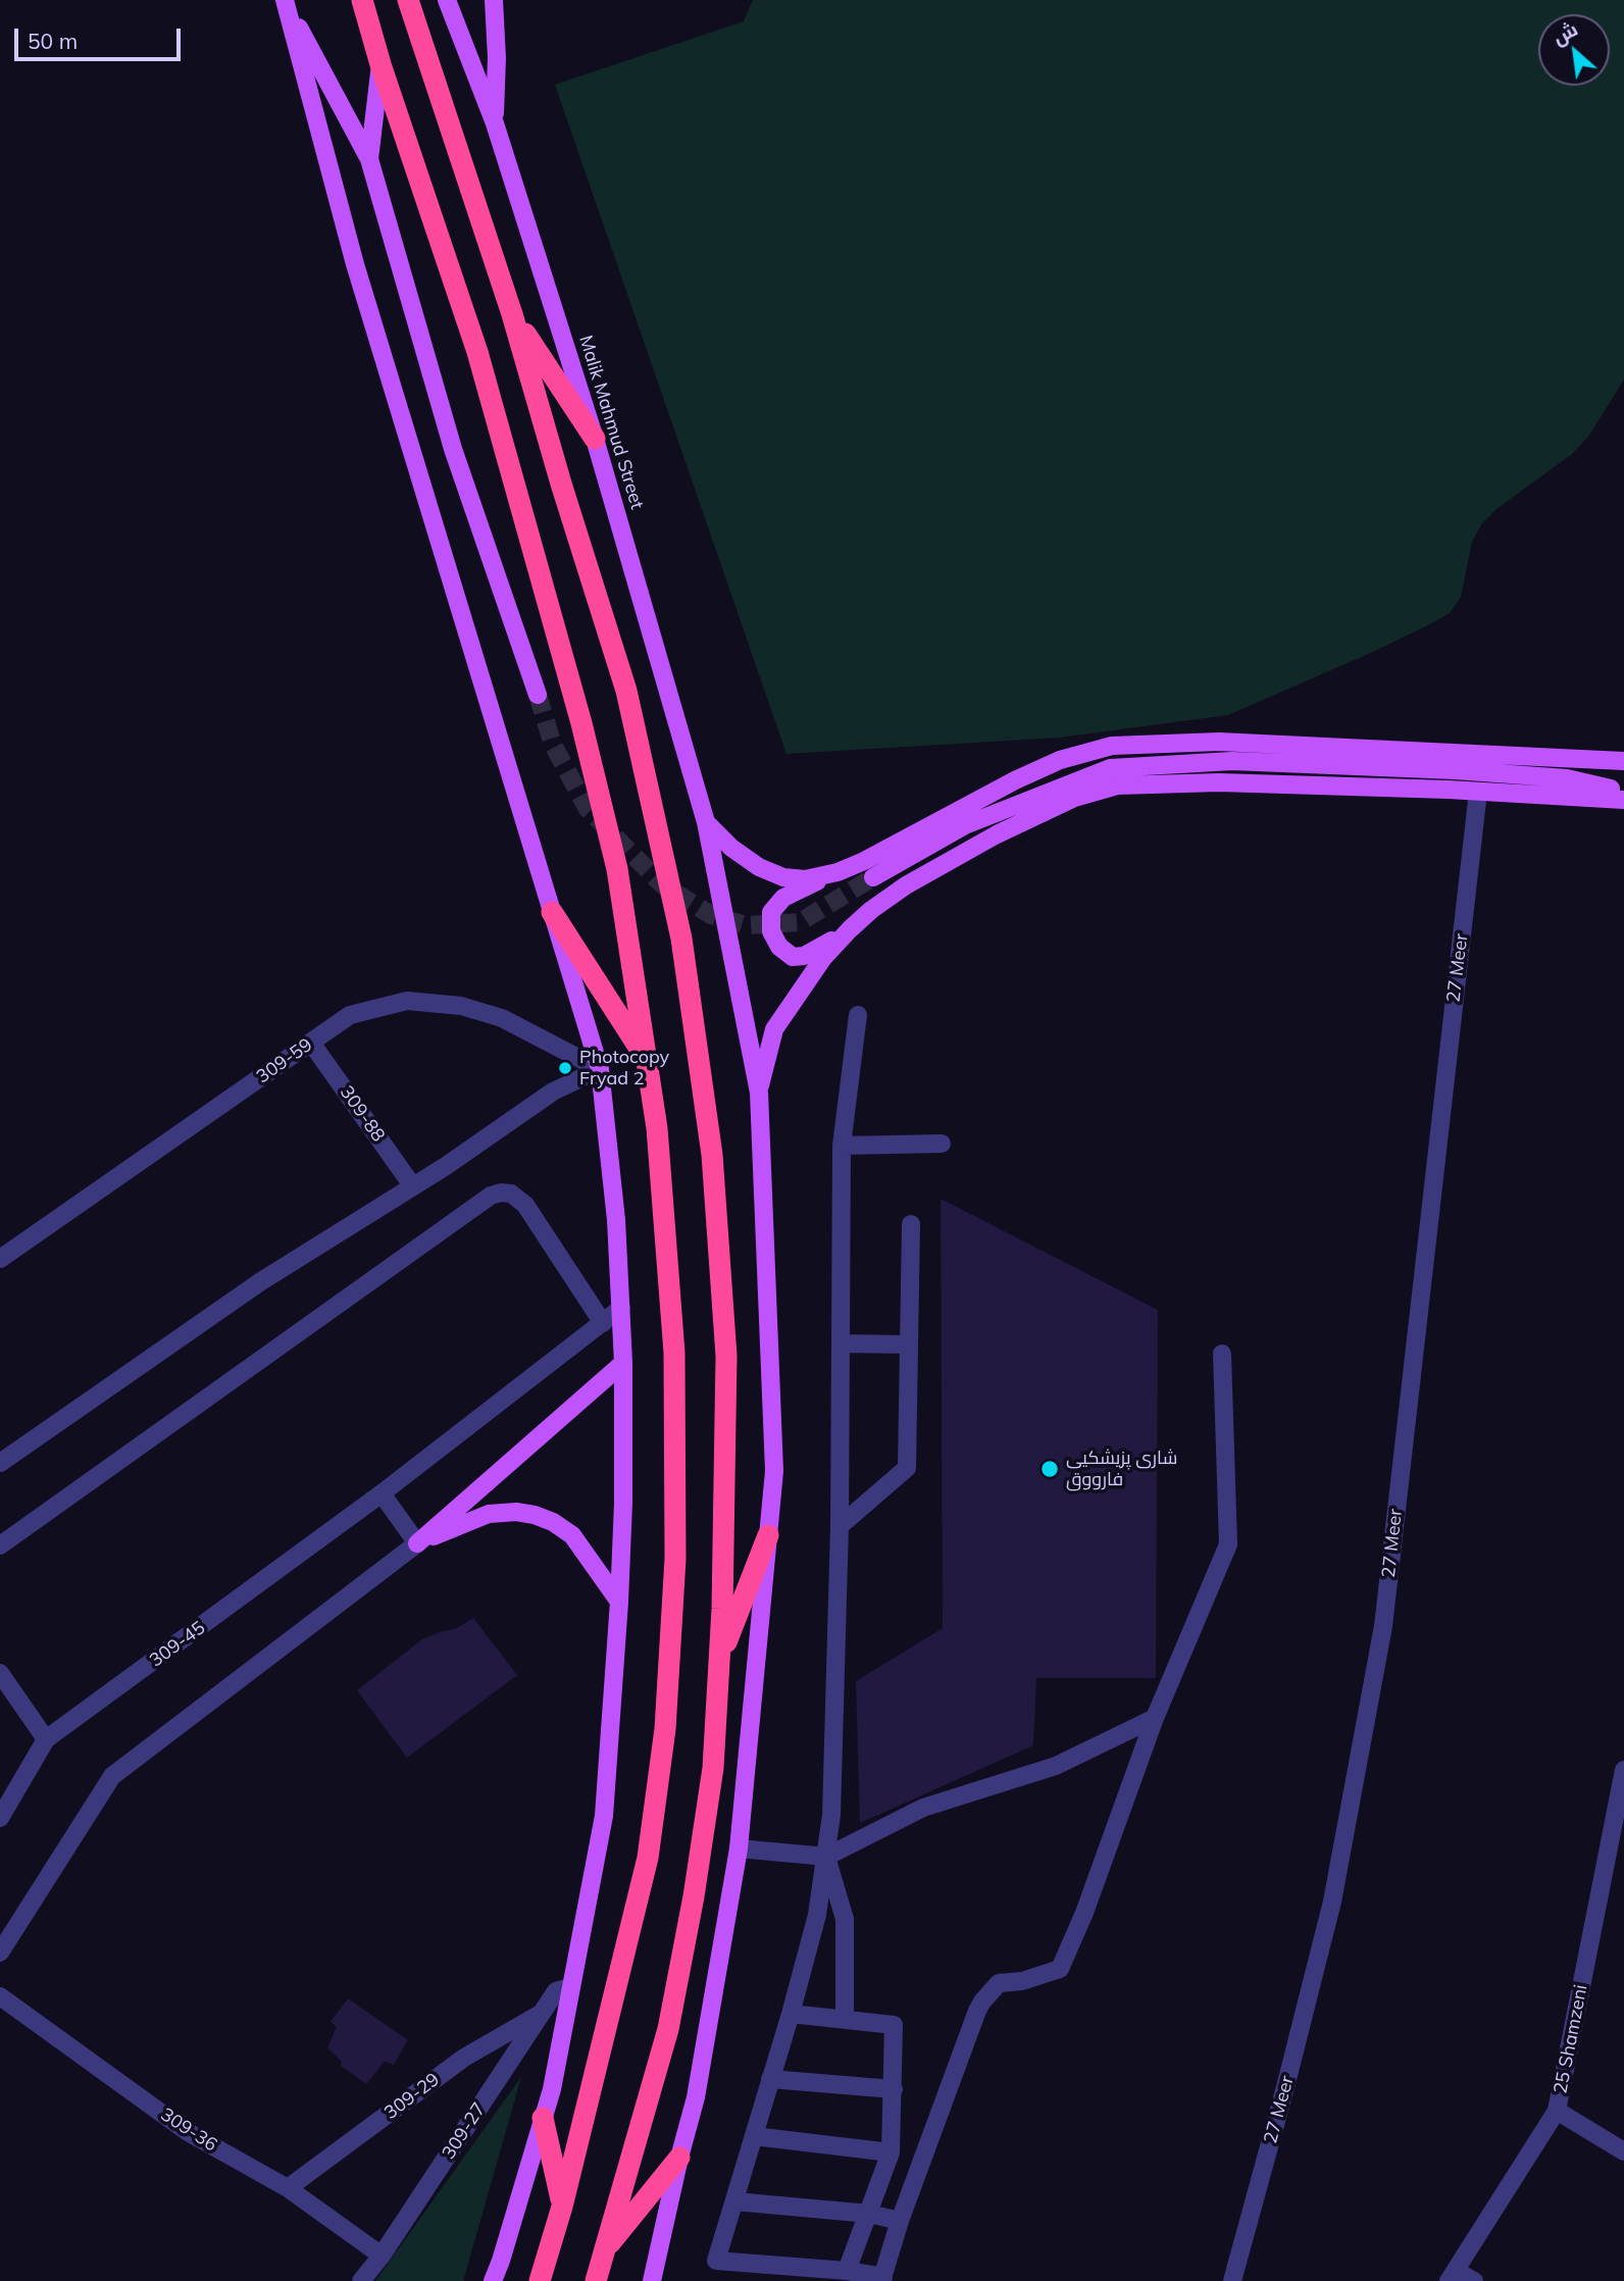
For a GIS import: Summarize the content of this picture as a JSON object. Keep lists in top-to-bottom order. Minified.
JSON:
{"streets":{"main road":["Malik Mahmud Street"],"street":["27 Meer","309-59","309-88","309-45","25 Shamzeni","309-29","309-36","309-27"]},"crossings":[["309-59","309-88"],["309-29","309-36"],["309-29","309-27"],["309-36","309-27"]],"places":["Photocopy Fryad 2","شاری پزیشکیی فارووق"],"scale_bar":"50 m","north":"top left"}
